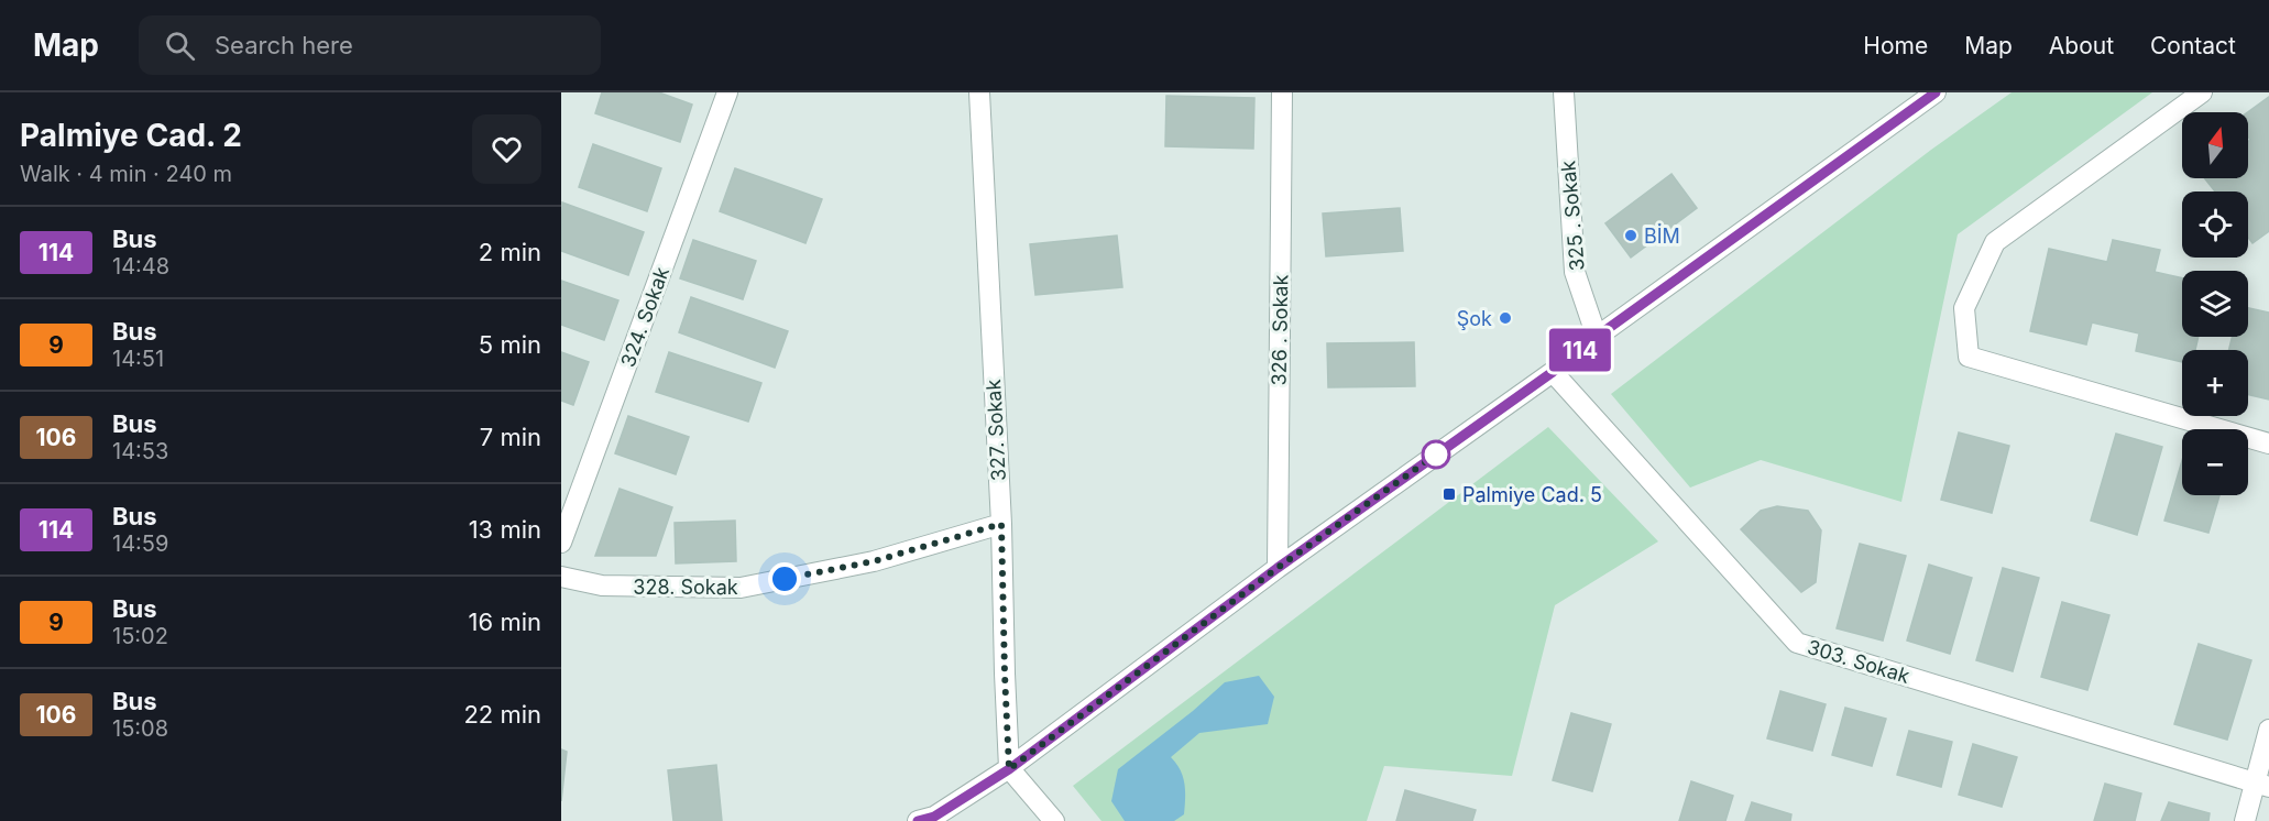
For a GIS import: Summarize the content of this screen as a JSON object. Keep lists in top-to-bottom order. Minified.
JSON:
{"streets":{"street":["325 . Sokak","324. Sokak","326 . Sokak","327. Sokak","328. Sokak","303. Sokak"]},"crossings":[["327. Sokak","328. Sokak"]],"places":{"other":["BİM","Şok"],"transit":["Palmiye Cad. 5"]},"lines":["bus line 114"],"north":"top","page":{"header":"Map","search":"Search here","nav":["Home","Map","About","Contact"],"heading":["Palmiye Cad. 2","Walk · 4 min · 240 m"],"on_map":"114","map_buttons":["+","−"],"list":[{"mark":"114","name":"Bus","note":"14:48","value":"2 min"},{"mark":"9","name":"Bus","note":"14:51","value":"5 min"},{"mark":"106","name":"Bus","note":"14:53","value":"7 min"},{"mark":"114","name":"Bus","note":"14:59","value":"13 min"},{"mark":"9","name":"Bus","note":"15:02","value":"16 min"},{"mark":"106","name":"Bus","note":"15:08","value":"22 min"}]}}
